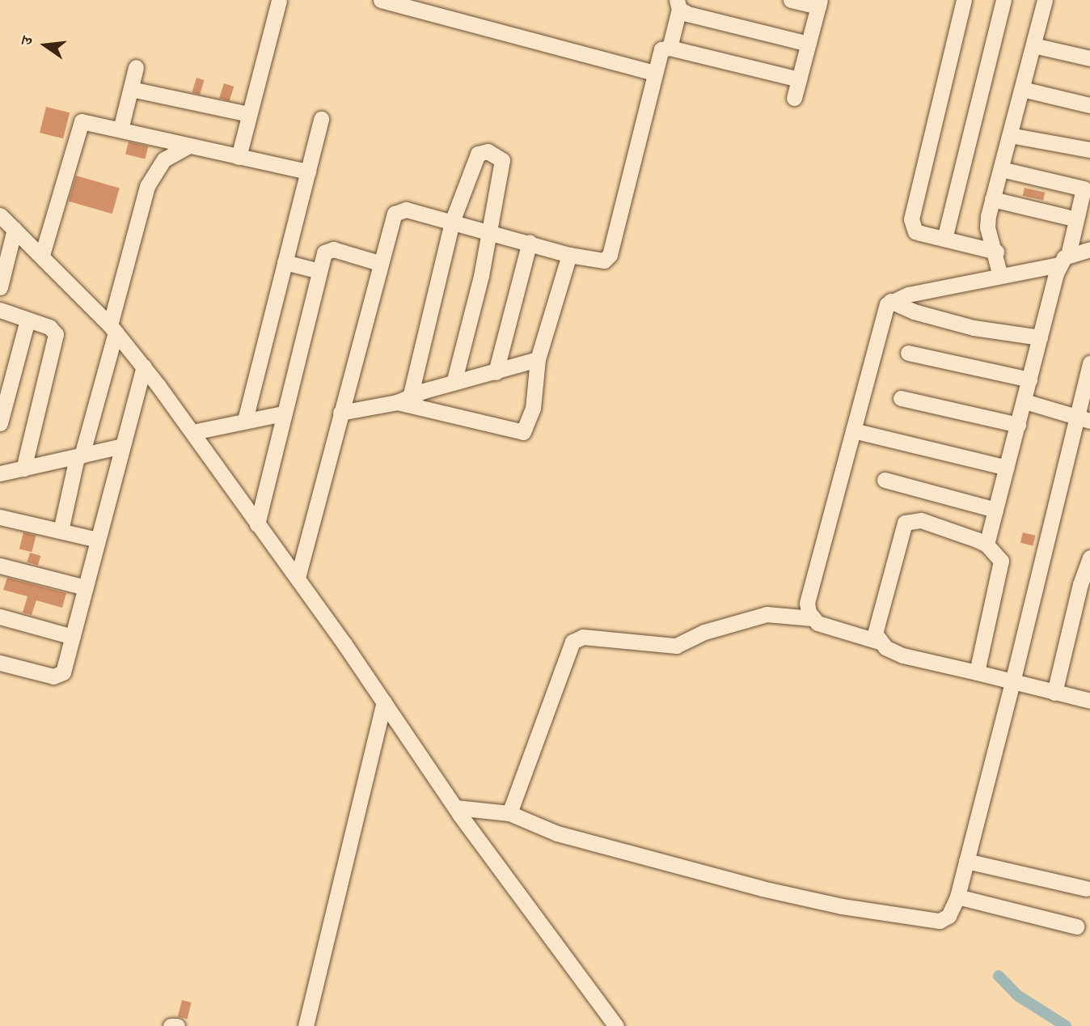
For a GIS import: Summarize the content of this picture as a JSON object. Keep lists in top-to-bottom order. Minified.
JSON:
{"north":"left"}
